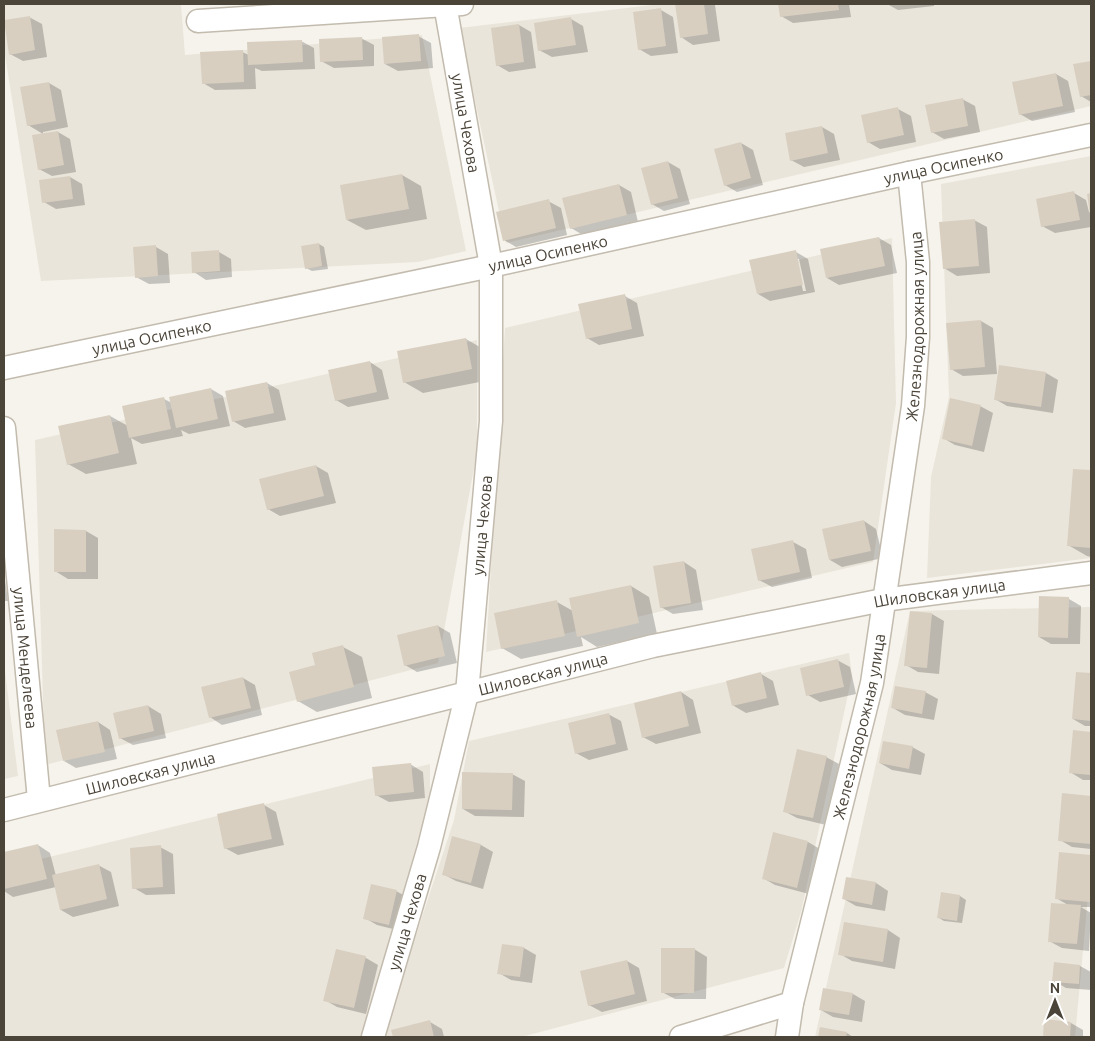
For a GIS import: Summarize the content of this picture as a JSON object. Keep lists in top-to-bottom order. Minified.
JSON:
{"streets":{"street":["улица Чехова","улица Осипенко","Железнодорожная улица","Шиловская улица","улица Менделеева"]},"crossings":[["улица Чехова","улица Осипенко"],["улица Чехова","Шиловская улица"],["улица Осипенко","Железнодорожная улица"],["Железнодорожная улица","Шиловская улица"],["Шиловская улица","улица Менделеева"]],"north":"top"}
